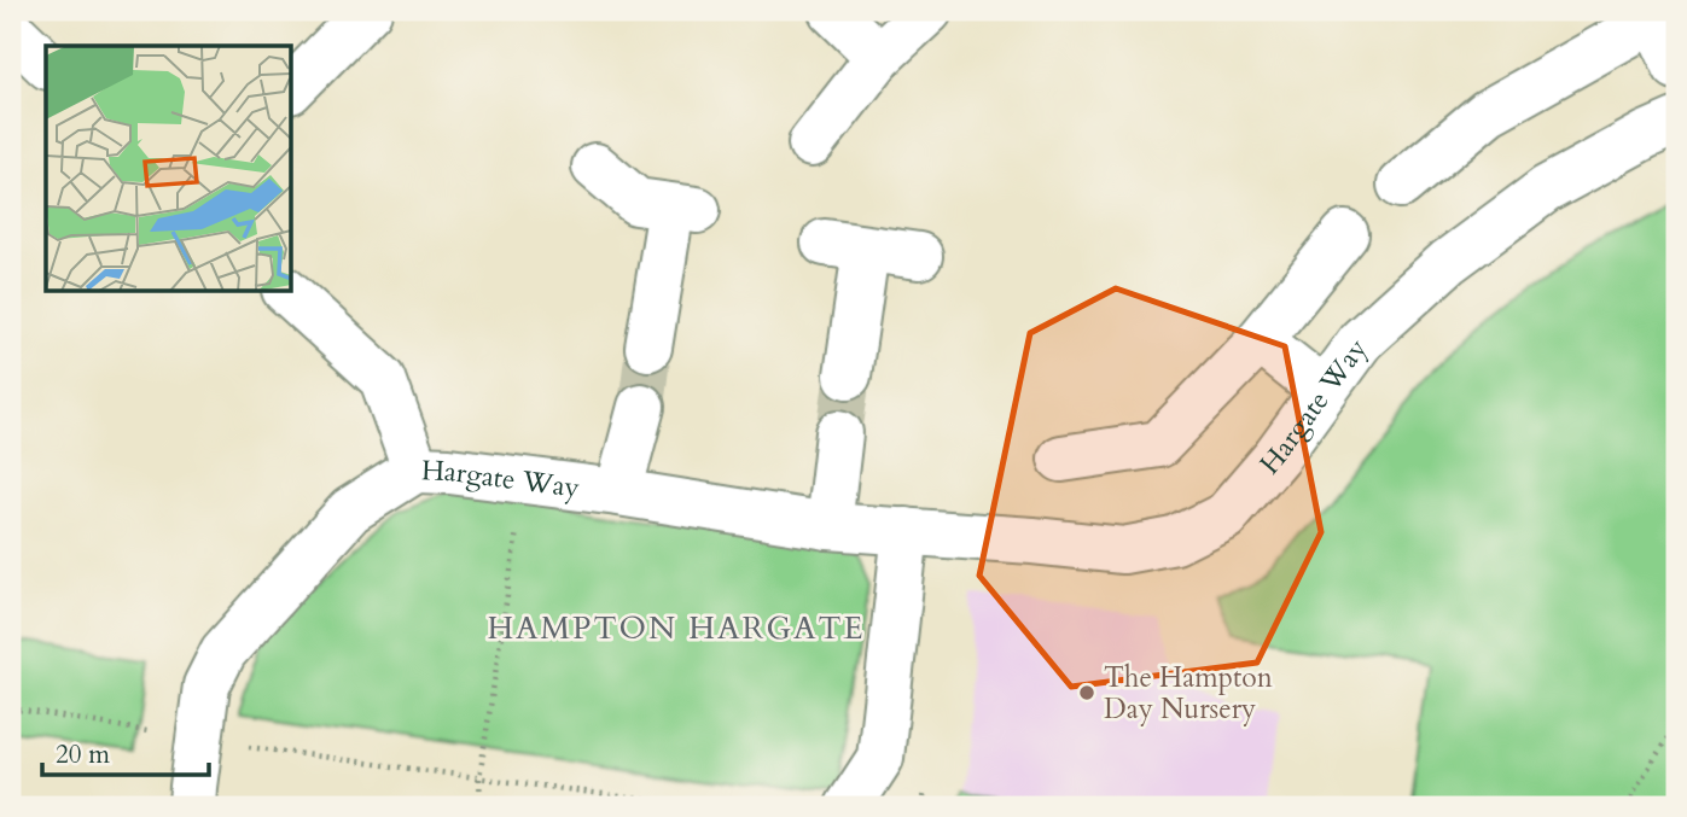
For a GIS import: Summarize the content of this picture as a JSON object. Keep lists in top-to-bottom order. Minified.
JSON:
{"streets":{"street":["Hargate Way"]},"districts":["HAMPTON HARGATE"],"places":["The Hampton Day Nursery"],"scale_bar":"20 m"}
